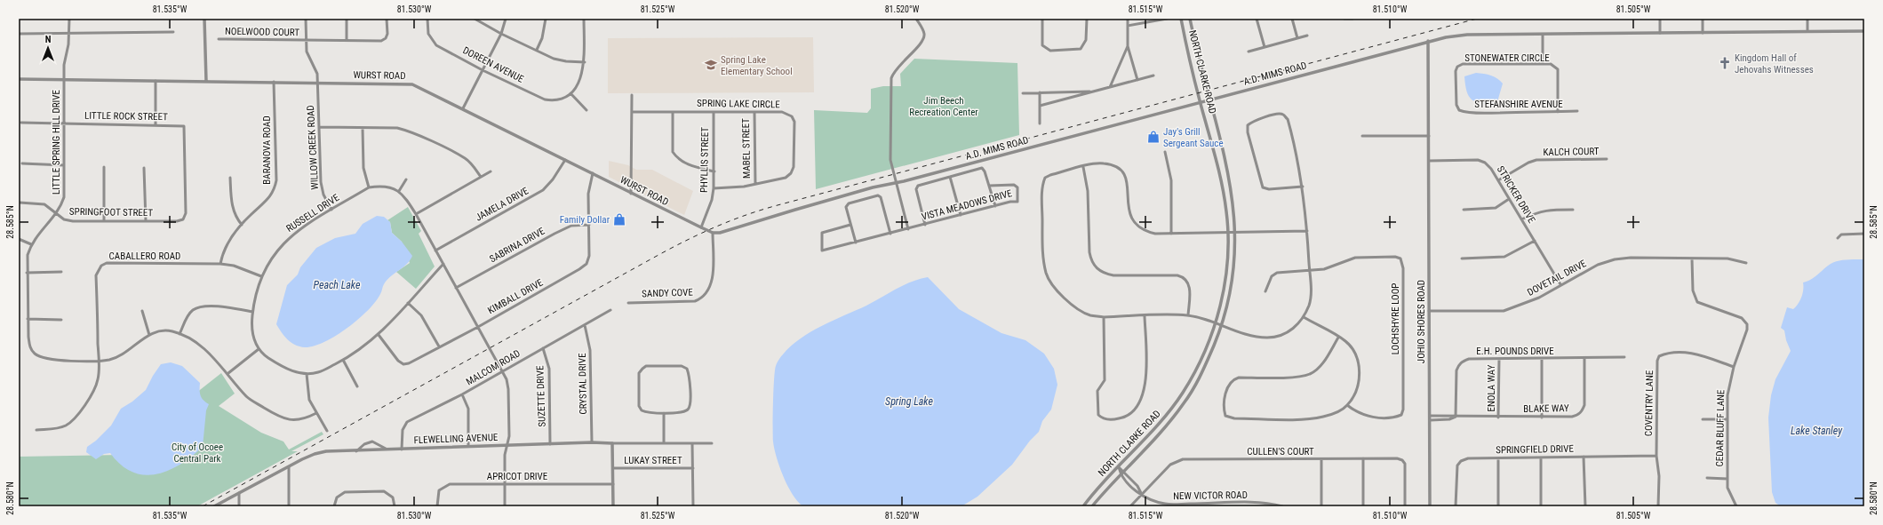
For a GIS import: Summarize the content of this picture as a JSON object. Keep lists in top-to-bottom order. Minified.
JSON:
{"streets":{"street":["NOELWOOD COURT","STONEWATER CIRCLE","DOREEN AVENUE","NORTH CLARKE ROAD","A.D. MIMS ROAD","WURST ROAD","SPRING LAKE CIRCLE","STEFANSHIRE AVENUE","LITTLE ROCK STREET","LITTLE SPRING HILL DRIVE","WILLOW CREEK ROAD","MABEL STREET","BARANOVA ROAD","KALCH COURT","PHYLLIS STREET","STRICKER DRIVE","JAMELA DRIVE","VISTA MEADOWS DRIVE","SPRINGFOOT STREET","RUSSELL DRIVE","SABRINA DRIVE","CABALLERO ROAD","DOVETAIL DRIVE","SANDY COVE","KIMBALL DRIVE","LOCHSHYRE LOOP","JOHIO SHORES ROAD","E.H. POUNDS DRIVE","MALCOM ROAD","CRYSTAL DRIVE","ENOLA WAY","SUZETTE DRIVE","COVENTRY LANE","BLAKE WAY","CEDAR BLUFF LANE","FLEWELLING AVENUE","SPRINGFIELD DRIVE","CULLEN'S COURT","LUKAY STREET","APRICOT DRIVE","NEW VICTOR ROAD"]},"crossings":[["NOELWOOD COURT","WILLOW CREEK ROAD"],["STONEWATER CIRCLE","STEFANSHIRE AVENUE"],["NORTH CLARKE ROAD","A.D. MIMS ROAD"],["NORTH CLARKE ROAD","NEW VICTOR ROAD"],["A.D. MIMS ROAD","WURST ROAD"],["A.D. MIMS ROAD","SANDY COVE"],["A.D. MIMS ROAD","JOHIO SHORES ROAD"],["WURST ROAD","LITTLE SPRING HILL DRIVE"],["WURST ROAD","WILLOW CREEK ROAD"],["WURST ROAD","BARANOVA ROAD"],["WURST ROAD","PHYLLIS STREET"],["WURST ROAD","JAMELA DRIVE"],["WURST ROAD","KIMBALL DRIVE"],["SPRING LAKE CIRCLE","MABEL STREET"],["SPRING LAKE CIRCLE","PHYLLIS STREET"],["LITTLE ROCK STREET","LITTLE SPRING HILL DRIVE"],["LITTLE ROCK STREET","SPRINGFOOT STREET"],["LITTLE SPRING HILL DRIVE","SPRINGFOOT STREET"],["LITTLE SPRING HILL DRIVE","CABALLERO ROAD"],["WILLOW CREEK ROAD","RUSSELL DRIVE"],["BARANOVA ROAD","CABALLERO ROAD"],["KALCH COURT","STRICKER DRIVE"],["STRICKER DRIVE","DOVETAIL DRIVE"],["STRICKER DRIVE","JOHIO SHORES ROAD"],["RUSSELL DRIVE","CABALLERO ROAD"],["RUSSELL DRIVE","KIMBALL DRIVE"],["SABRINA DRIVE","KIMBALL DRIVE"],["DOVETAIL DRIVE","JOHIO SHORES ROAD"],["DOVETAIL DRIVE","CEDAR BLUFF LANE"],["JOHIO SHORES ROAD","BLAKE WAY"],["E.H. POUNDS DRIVE","ENOLA WAY"],["E.H. POUNDS DRIVE","BLAKE WAY"],["MALCOM ROAD","CRYSTAL DRIVE"],["MALCOM ROAD","SUZETTE DRIVE"],["MALCOM ROAD","FLEWELLING AVENUE"],["CRYSTAL DRIVE","FLEWELLING AVENUE"],["ENOLA WAY","BLAKE WAY"],["SUZETTE DRIVE","FLEWELLING AVENUE"],["COVENTRY LANE","CEDAR BLUFF LANE"],["COVENTRY LANE","SPRINGFIELD DRIVE"],["CULLEN'S COURT","NEW VICTOR ROAD"]],"water":["Peach Lake","Spring Lake","Lake Stanley"],"parks":["Jim Beech Recreation Center","City of Ocoee Central Park"],"places":{"church":["Kingdom Hall of Jehovahs Witnesses"],"school or university":["Spring Lake Elementary School"],"shop":["Jay's Grill Sergeant Sauce","Family Dollar"]},"north":"top","coordinates":["81.535°W","81.530°W","81.525°W","81.520°W","81.515°W","81.510°W","81.505°W","28.585°N","28.580°N"]}
